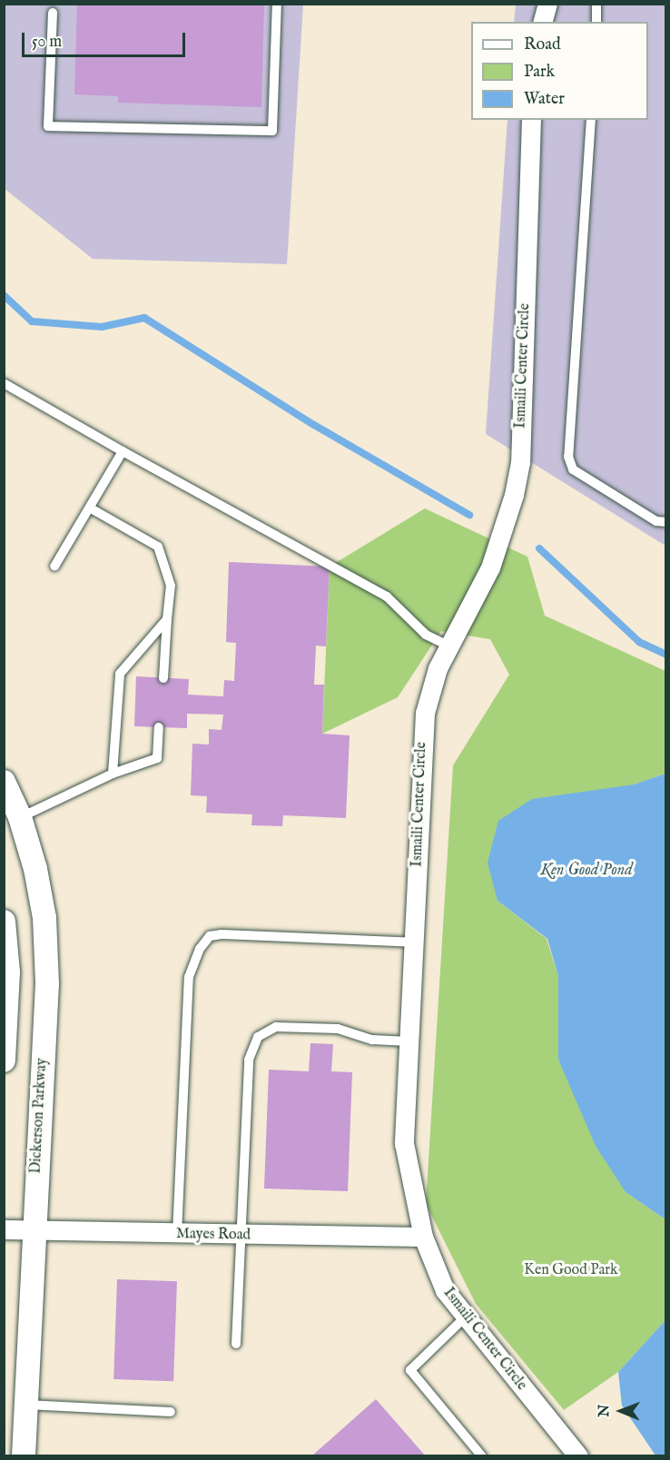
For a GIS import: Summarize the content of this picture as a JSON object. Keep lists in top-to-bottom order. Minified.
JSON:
{"streets":{"street":["Ismaili Center Circle","Dickerson Parkway","Mayes Road"]},"crossings":[["Ismaili Center Circle","Mayes Road"],["Dickerson Parkway","Mayes Road"]],"water":["Ken Good Pond"],"parks":["Ken Good Park"],"legend":["Road","Park","Water"],"scale_bar":"50 m","north":"left"}
